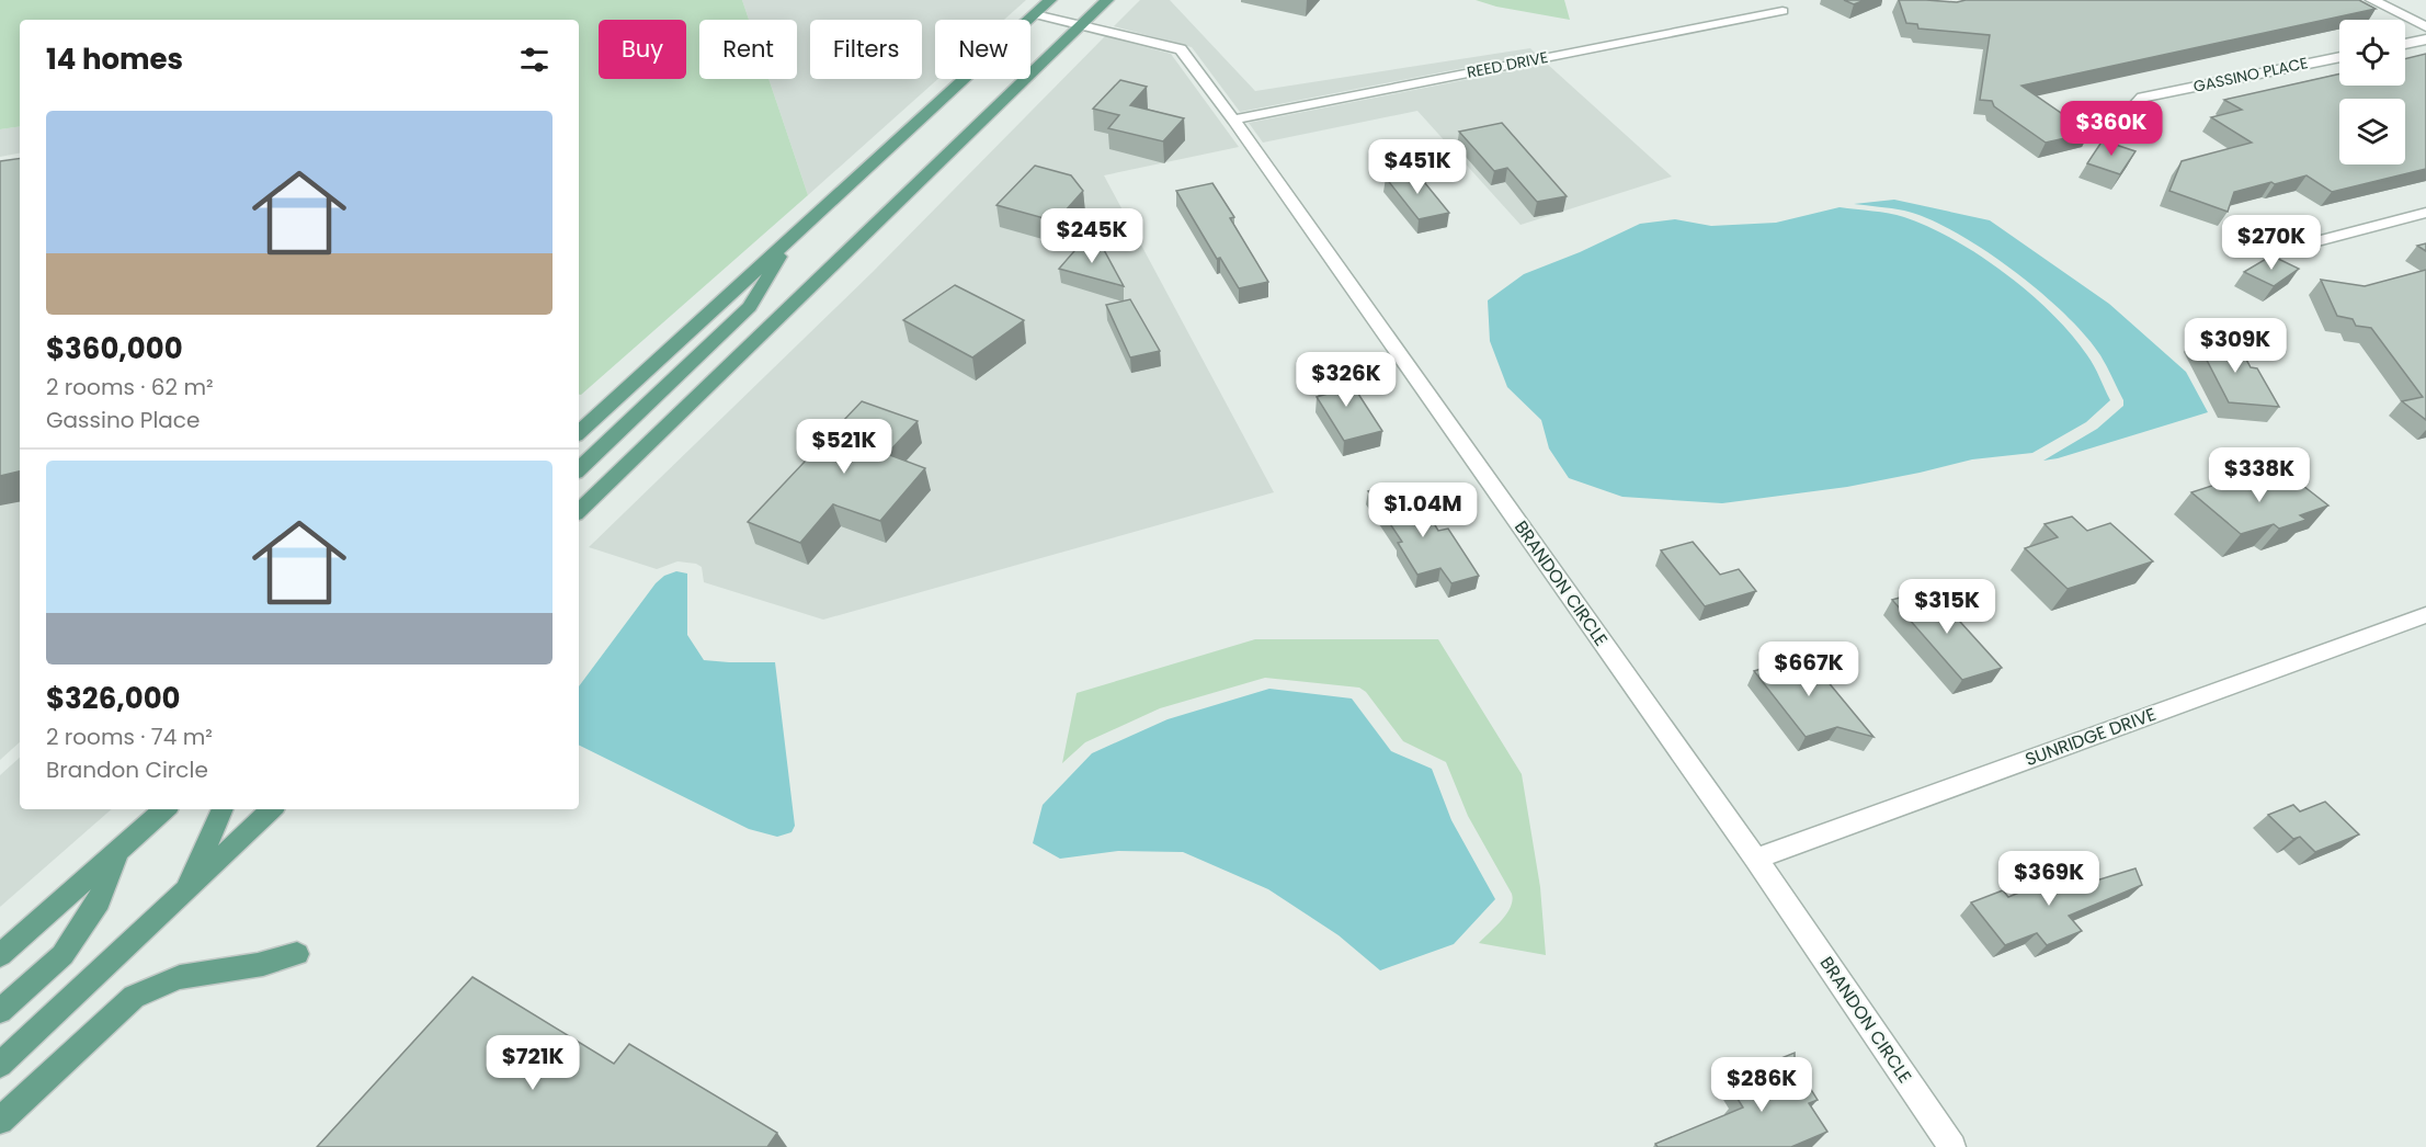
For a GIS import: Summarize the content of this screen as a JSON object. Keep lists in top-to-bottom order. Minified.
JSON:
{"streets":{"street":["REED DRIVE","GASSINO PLACE","BRANDON CIRCLE","SUNRIDGE DRIVE"]},"crossings":[["REED DRIVE","BRANDON CIRCLE"],["BRANDON CIRCLE","SUNRIDGE DRIVE"]],"page":{"chip":["Buy","Rent","Filters","New"],"heading":"14 homes","list":[{"name":"$360,000","note":"2 rooms · 62 m² · Gassino Place"},{"name":"$326,000","note":"2 rooms · 74 m² · Brandon Circle"}],"price":["$360K","$451K","$245K","$270K","$309K","$326K","$521K","$338K","$1.04M","$315K","$667K","$369K","$721K","$286K"]}}
